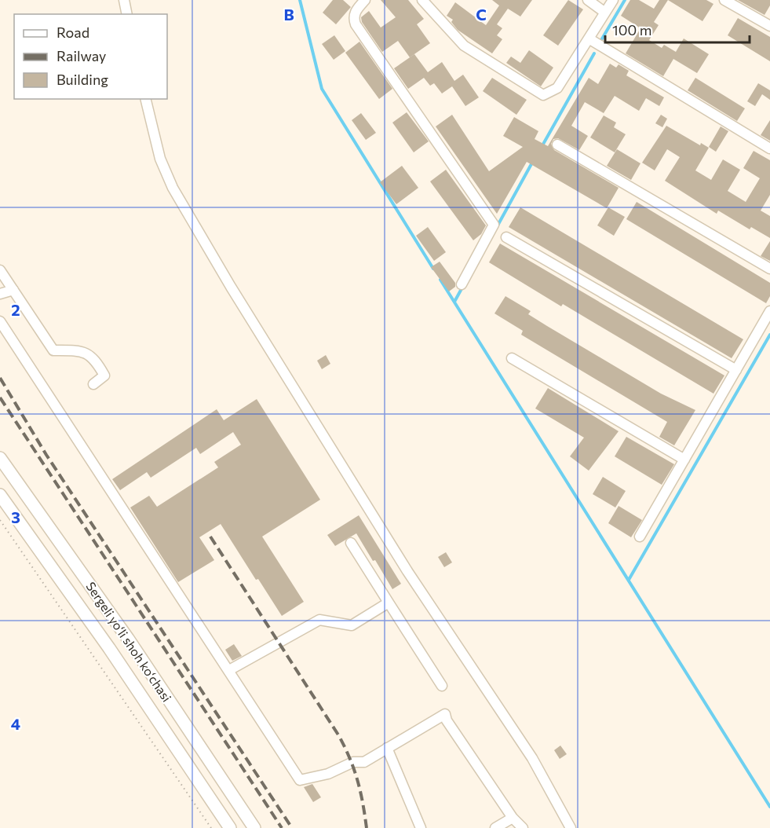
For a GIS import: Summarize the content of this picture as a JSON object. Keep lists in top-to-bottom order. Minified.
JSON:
{"streets":{"main road":["Sergeli yo‘li shoh ko‘chasi"]},"legend":["Road","Railway","Building"],"scale_bar":"100 m","grid":{"columns":["B","C"],"rows":["2","3","4"]}}
